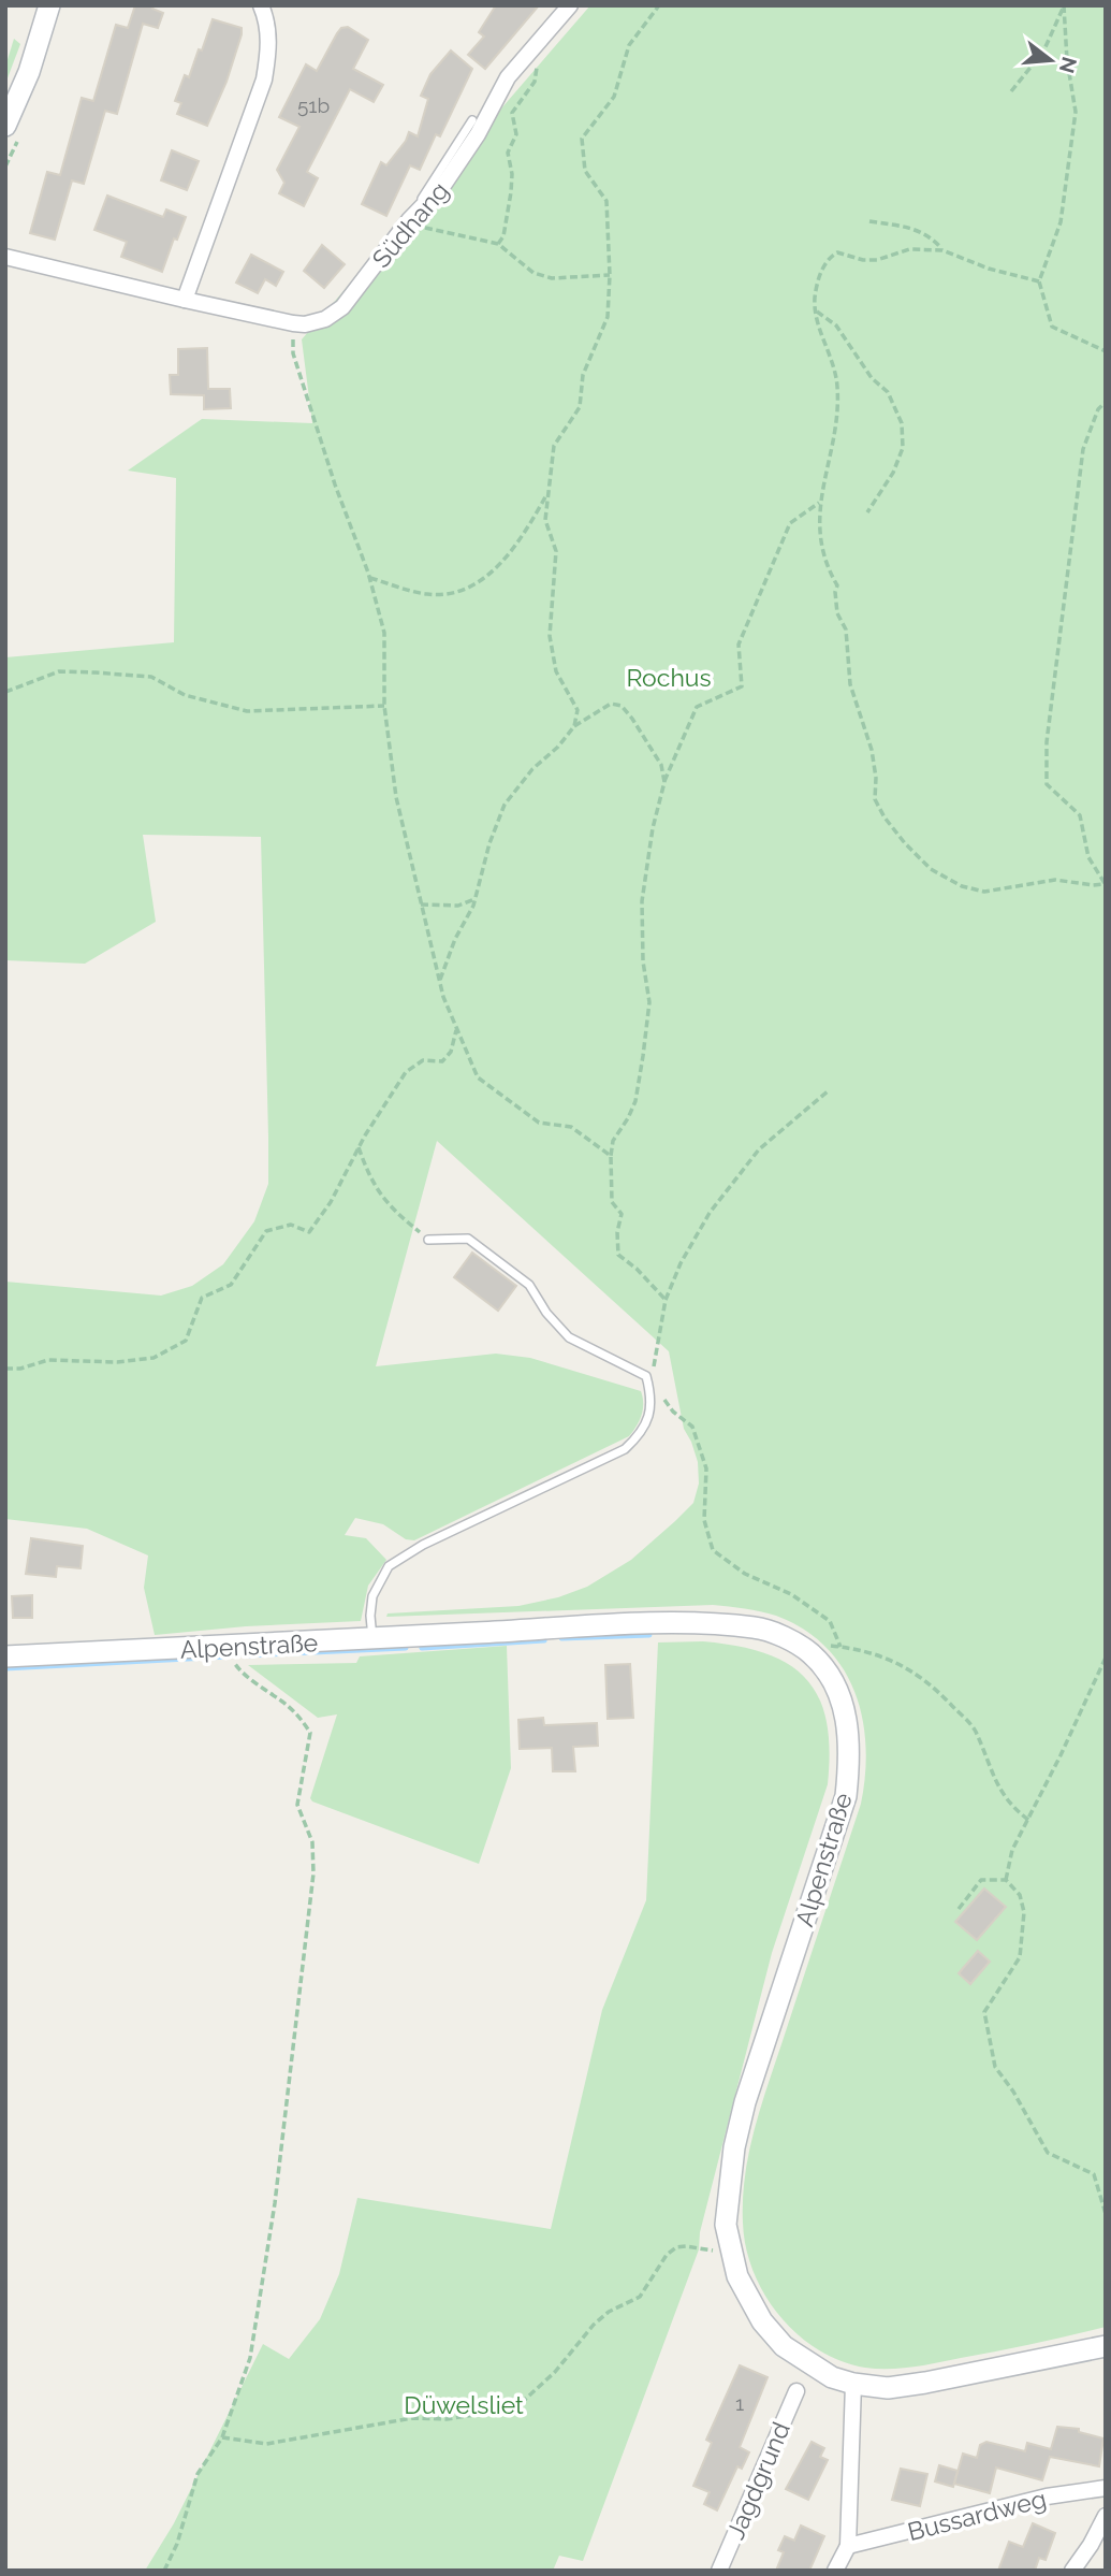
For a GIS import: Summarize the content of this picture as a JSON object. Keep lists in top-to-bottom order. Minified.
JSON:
{"streets":{"street":["Südhang","Alpenstraße","Jagdgrund","Bussardweg"]},"parks":["Rochus","Düwelsliet"],"house_numbers":["51b","1"],"north":"right"}
